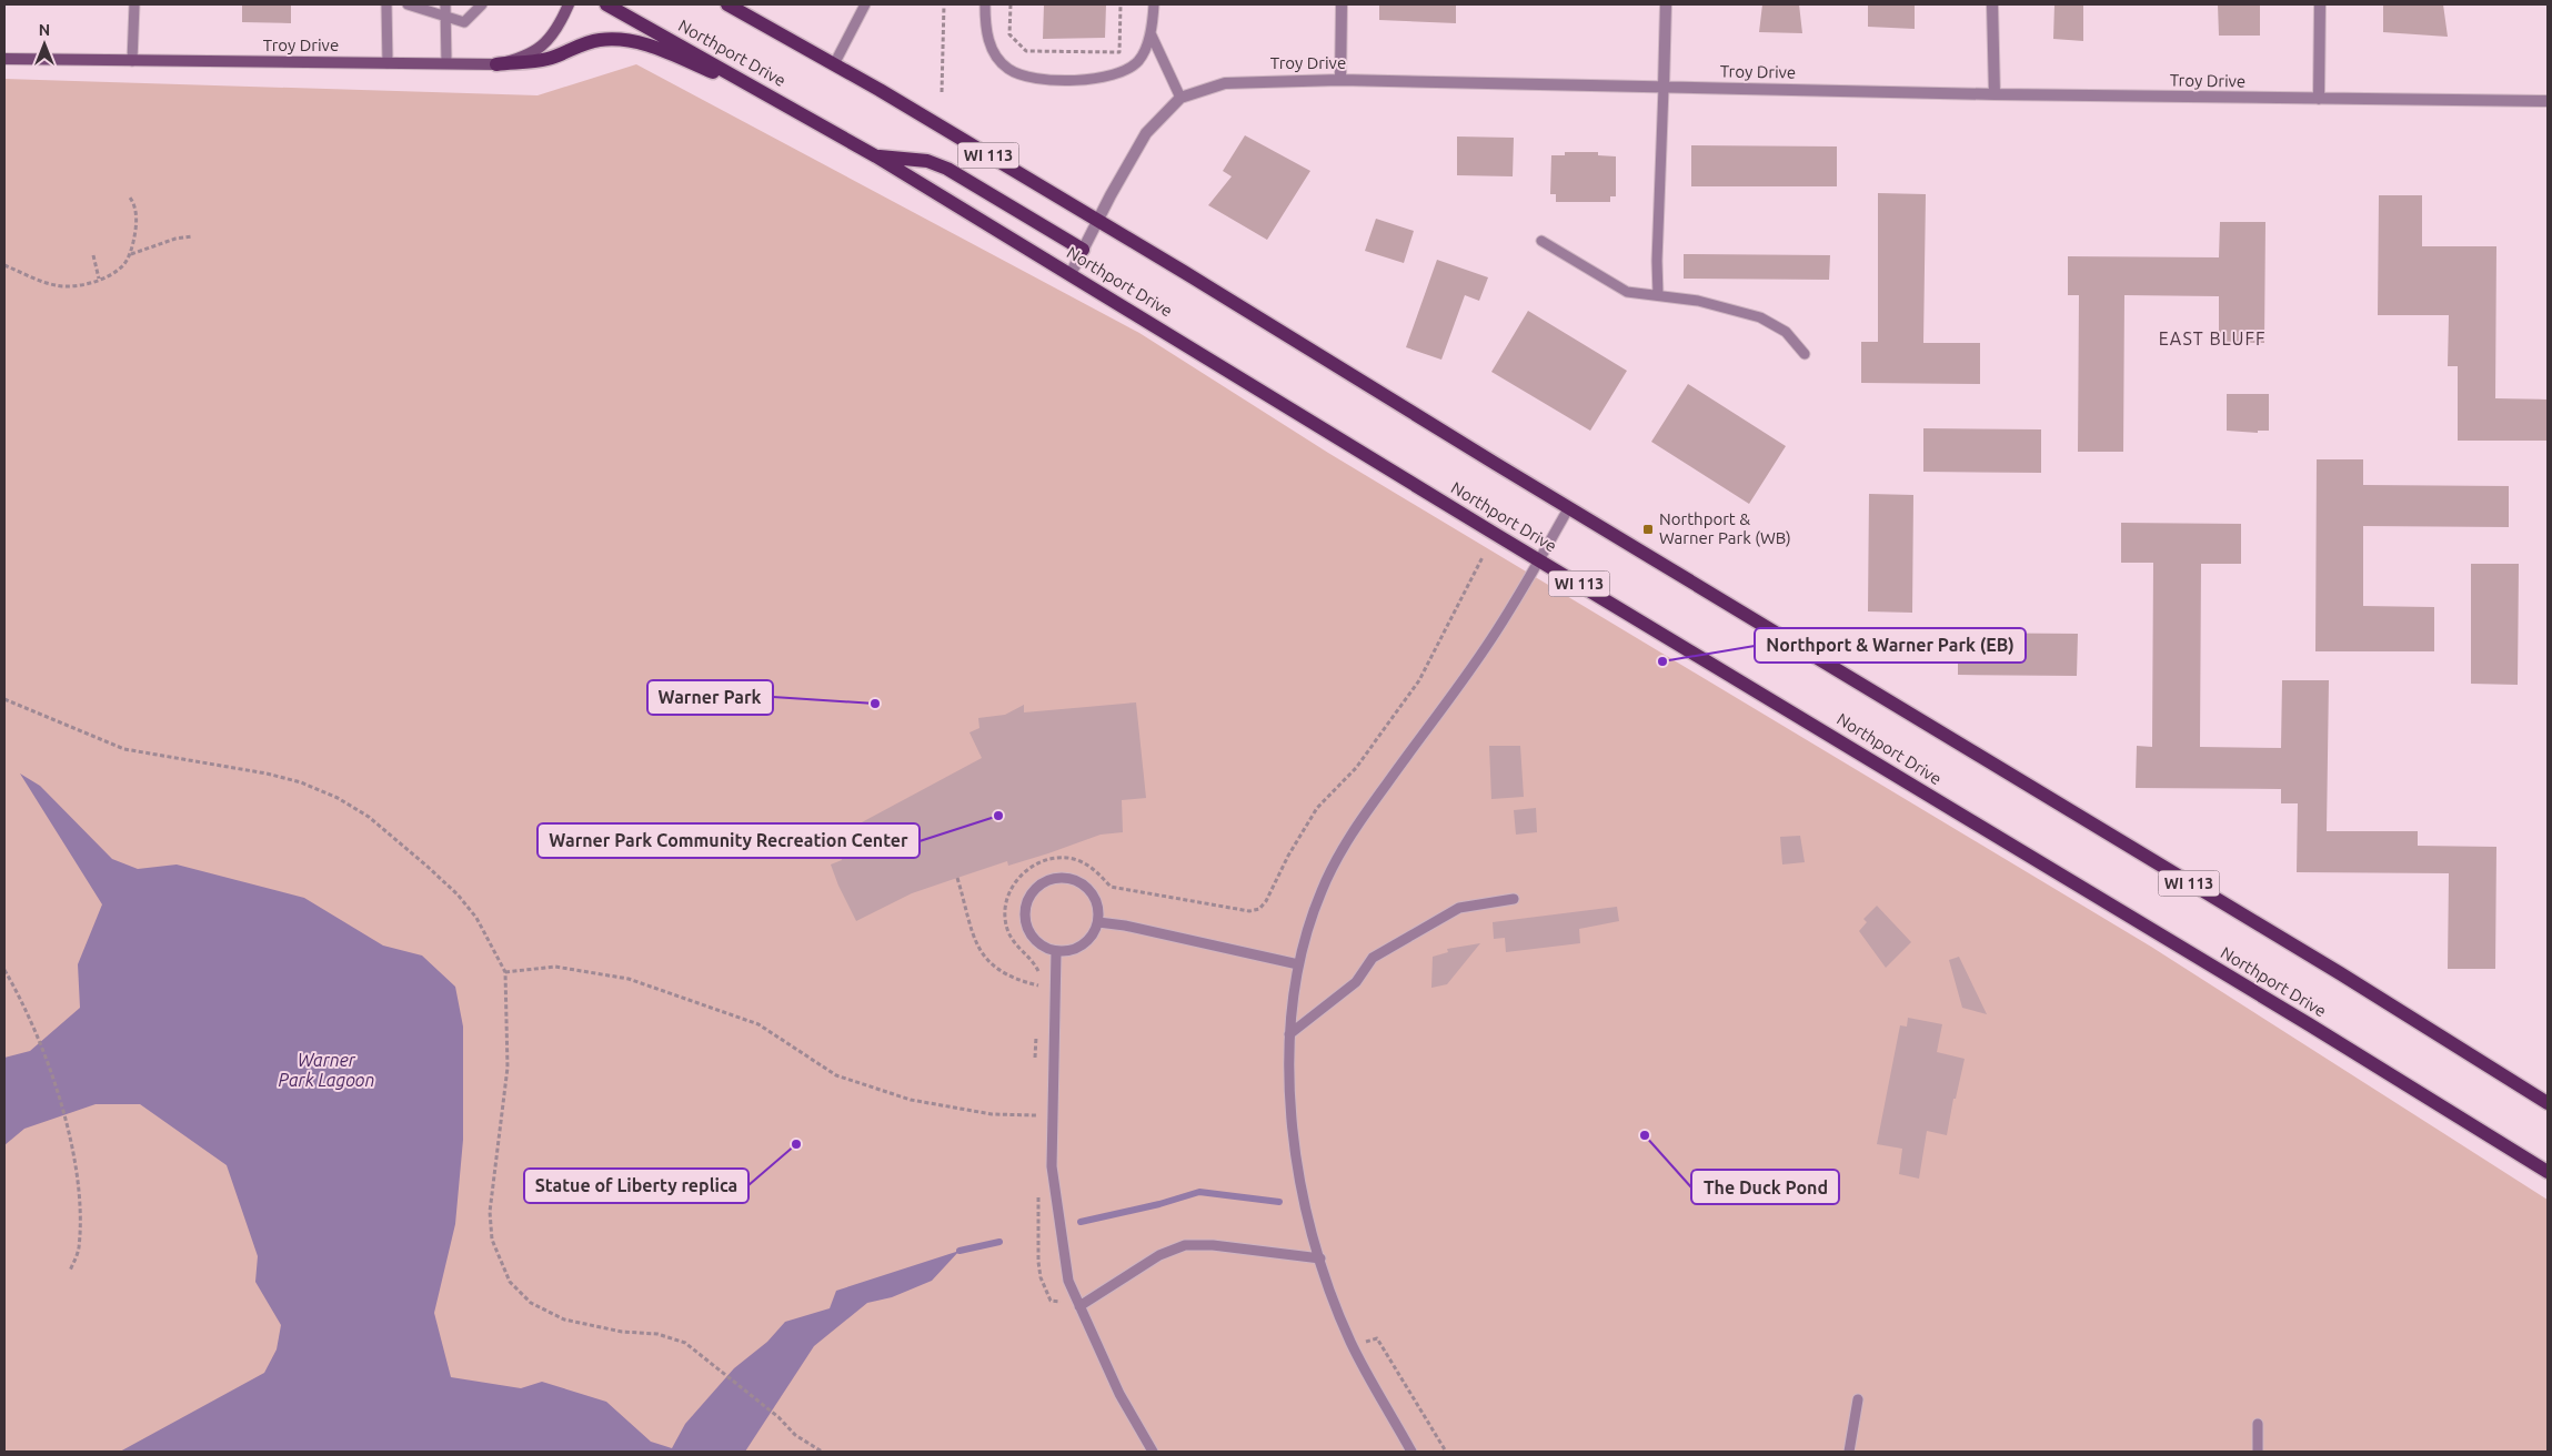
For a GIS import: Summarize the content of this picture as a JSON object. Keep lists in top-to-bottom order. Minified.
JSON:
{"streets":{"main road":["Northport Drive","WI 113"],"street":["Troy Drive"]},"crossings":[["Troy Drive","Northport Drive"],["Troy Drive","WI 113"]],"districts":["EAST BLUFF"],"water":["Warner Park Lagoon"],"places":{"transit":["Northport & Warner Park (WB)"],"other":["Northport & Warner Park (EB)","Warner Park","Warner Park Community Recreation Center","The Duck Pond","Statue of Liberty replica"]},"north":"top"}
